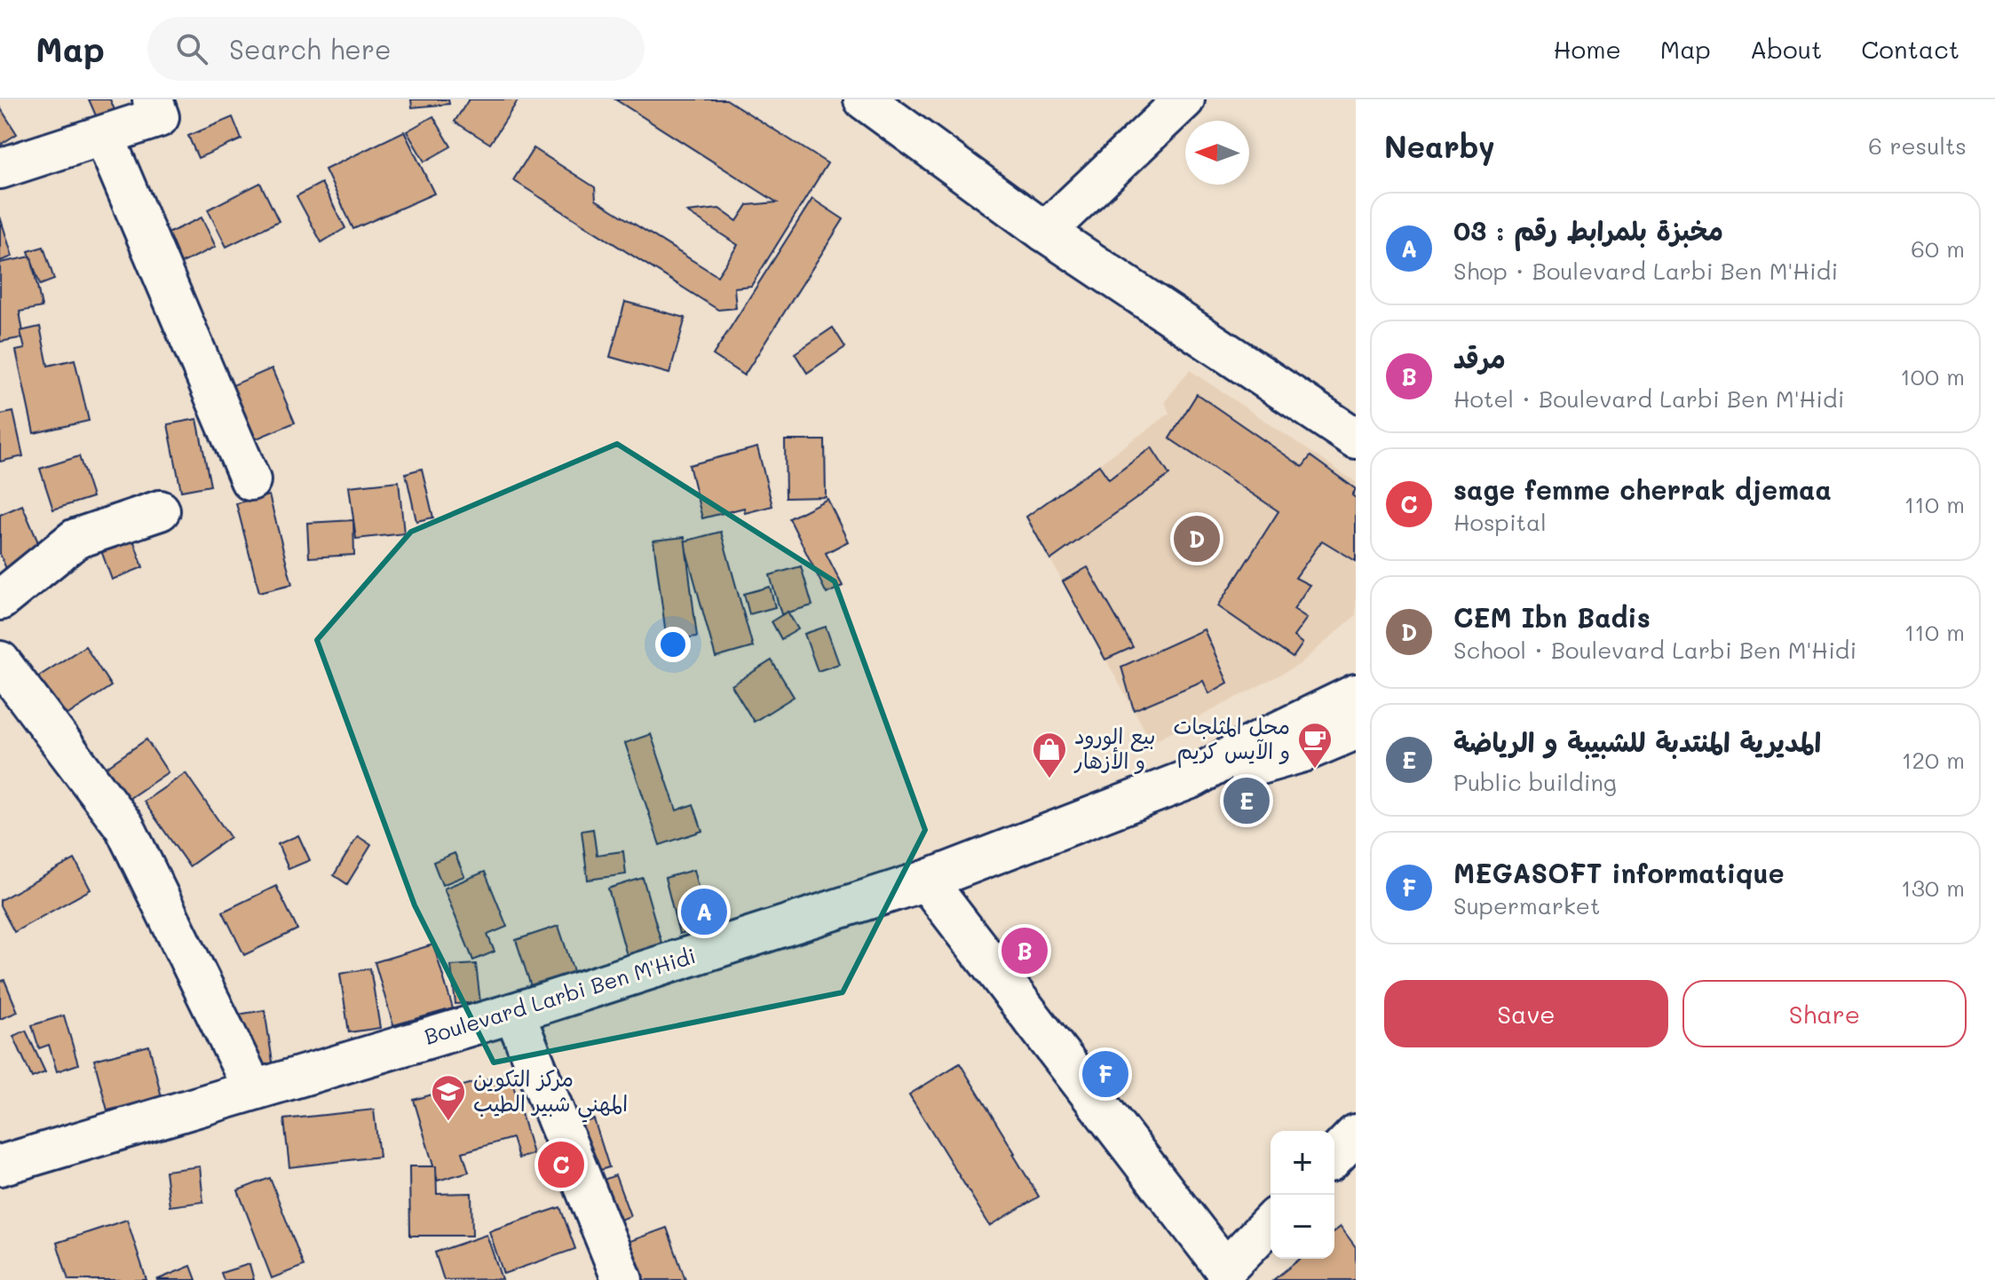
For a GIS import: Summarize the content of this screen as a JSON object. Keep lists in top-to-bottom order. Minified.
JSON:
{"streets":{"street":["Boulevard Larbi Ben M'Hidi"]},"places":{"cafe":["محل المثلجات و الآيس كريم"],"shop":["بيع الورود و الأزهار"],"school or university":["مركز التكوين المهني شبير الطيب"]},"north":"left","page":{"header":"Map","search":"Search here","nav":["Home","Map","About","Contact"],"heading":["Nearby","6 results"],"list":[{"mark":"A","name":"مخبزة بلمرابط رقم : 03","note":"Shop · Boulevard Larbi Ben M'Hidi","value":"60 m"},{"mark":"B","name":"مرقد","note":"Hotel · Boulevard Larbi Ben M'Hidi","value":"100 m"},{"mark":"C","name":"sage femme cherrak djemaa","note":"Hospital","value":"110 m"},{"mark":"D","name":"CEM Ibn Badis","note":"School · Boulevard Larbi Ben M'Hidi","value":"110 m"},{"mark":"E","name":"المديرية المنتدبة للشبيبة و الرياضة","note":"Public building","value":"120 m"},{"mark":"F","name":"MEGASOFT informatique","note":"Supermarket","value":"130 m"}],"pins":["D","E","A","B","F","C"],"buttons":["Save","Share"],"map_buttons":["+","−"]}}
